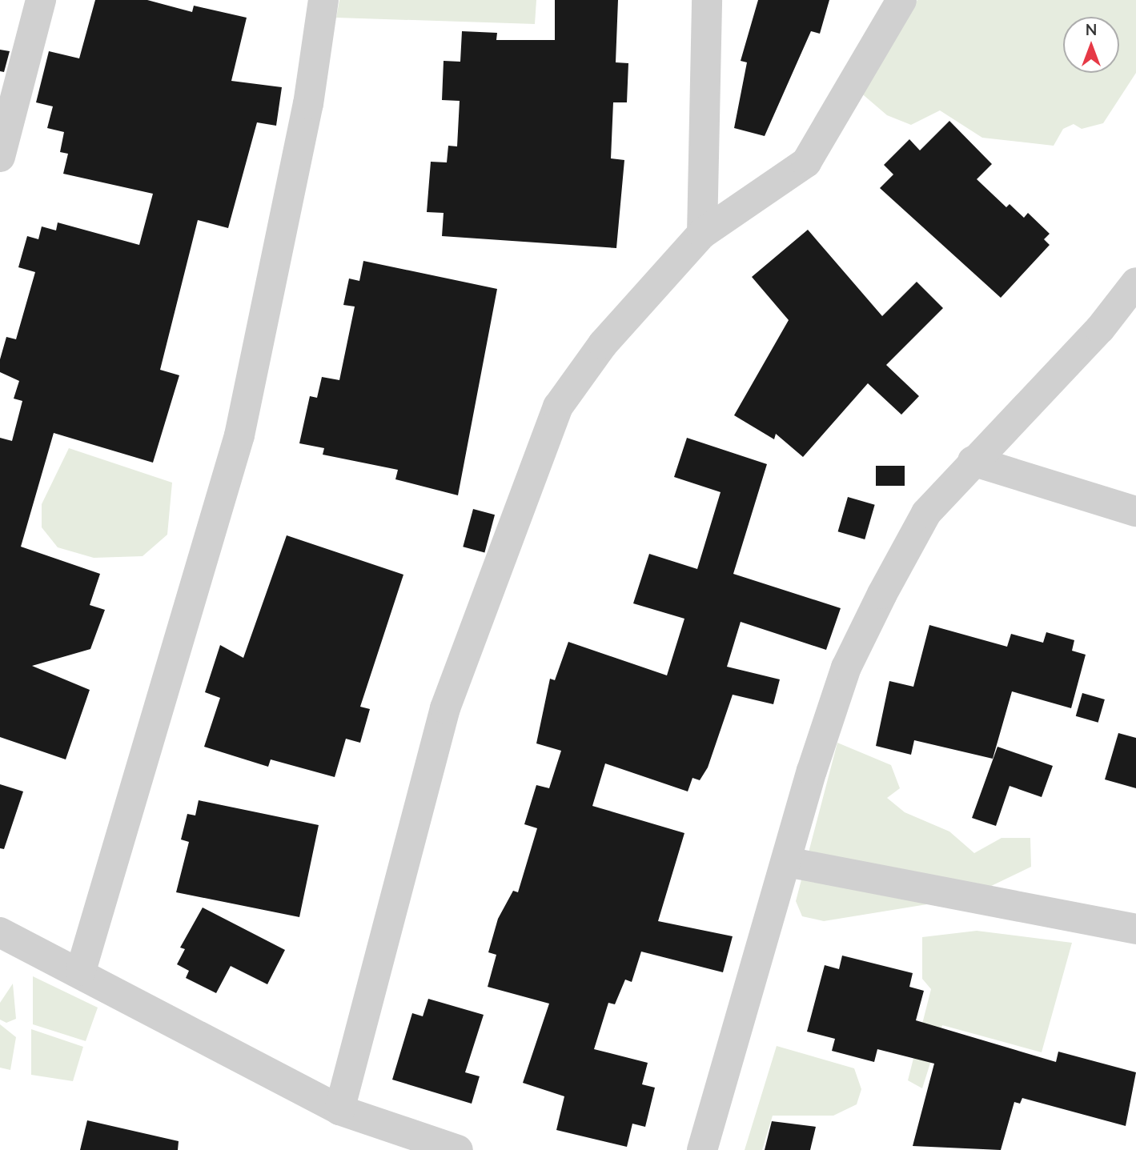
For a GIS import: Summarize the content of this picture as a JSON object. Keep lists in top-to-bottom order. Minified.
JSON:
{"north":"top"}
